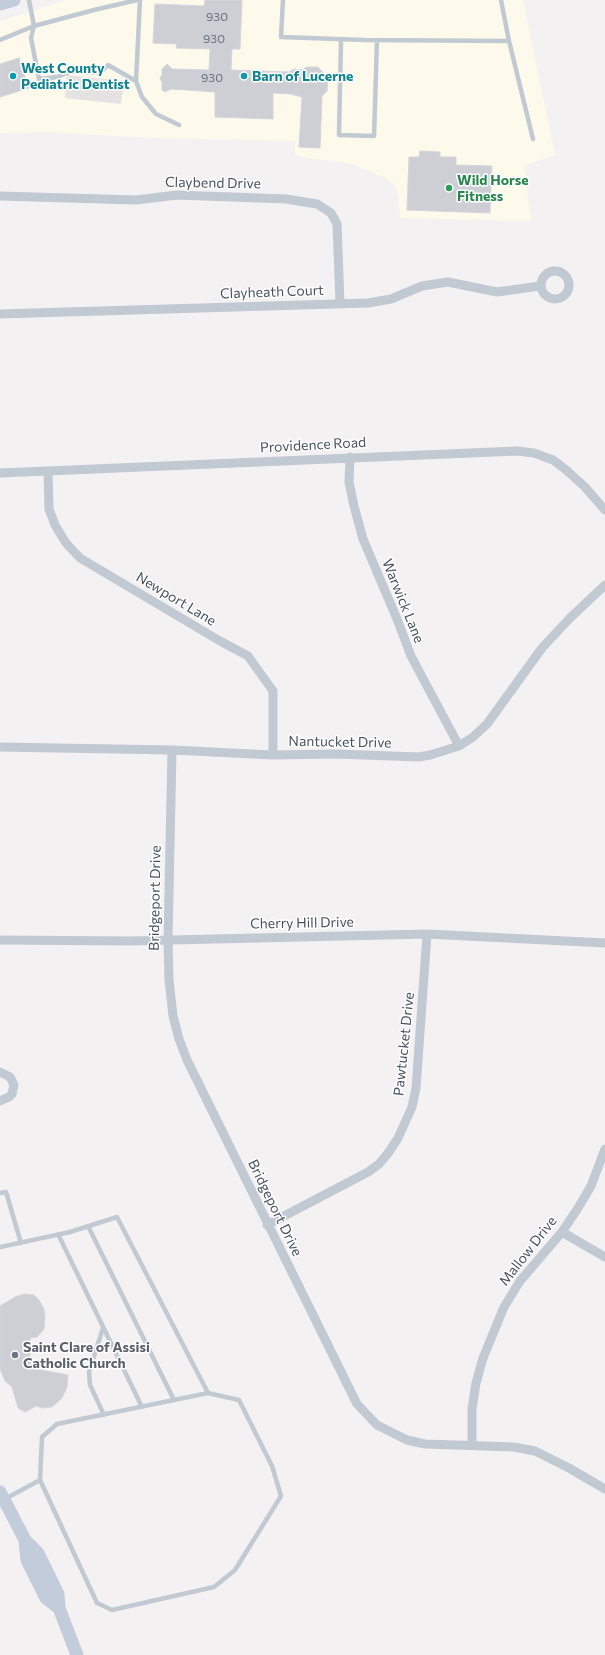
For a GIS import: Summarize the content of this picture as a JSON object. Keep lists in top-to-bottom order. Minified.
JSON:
{"streets":{"street":["Claybend Drive","Clayheath Court","Providence Road","Newport Lane","Warwick Lane","Nantucket Drive","Bridgeport Drive","Cherry Hill Drive","Pawtucket Drive","Mallow Drive"]},"crossings":[["Claybend Drive","Clayheath Court"],["Providence Road","Newport Lane"],["Providence Road","Warwick Lane"],["Newport Lane","Nantucket Drive"],["Warwick Lane","Nantucket Drive"],["Nantucket Drive","Bridgeport Drive"],["Bridgeport Drive","Cherry Hill Drive"],["Bridgeport Drive","Pawtucket Drive"],["Bridgeport Drive","Mallow Drive"],["Cherry Hill Drive","Pawtucket Drive"]],"places":["West County Pediatric Dentist","Barn of Lucerne","Wild Horse Fitness","Saint Clare of Assisi Catholic Church"],"house_numbers":["930","930","930"]}
